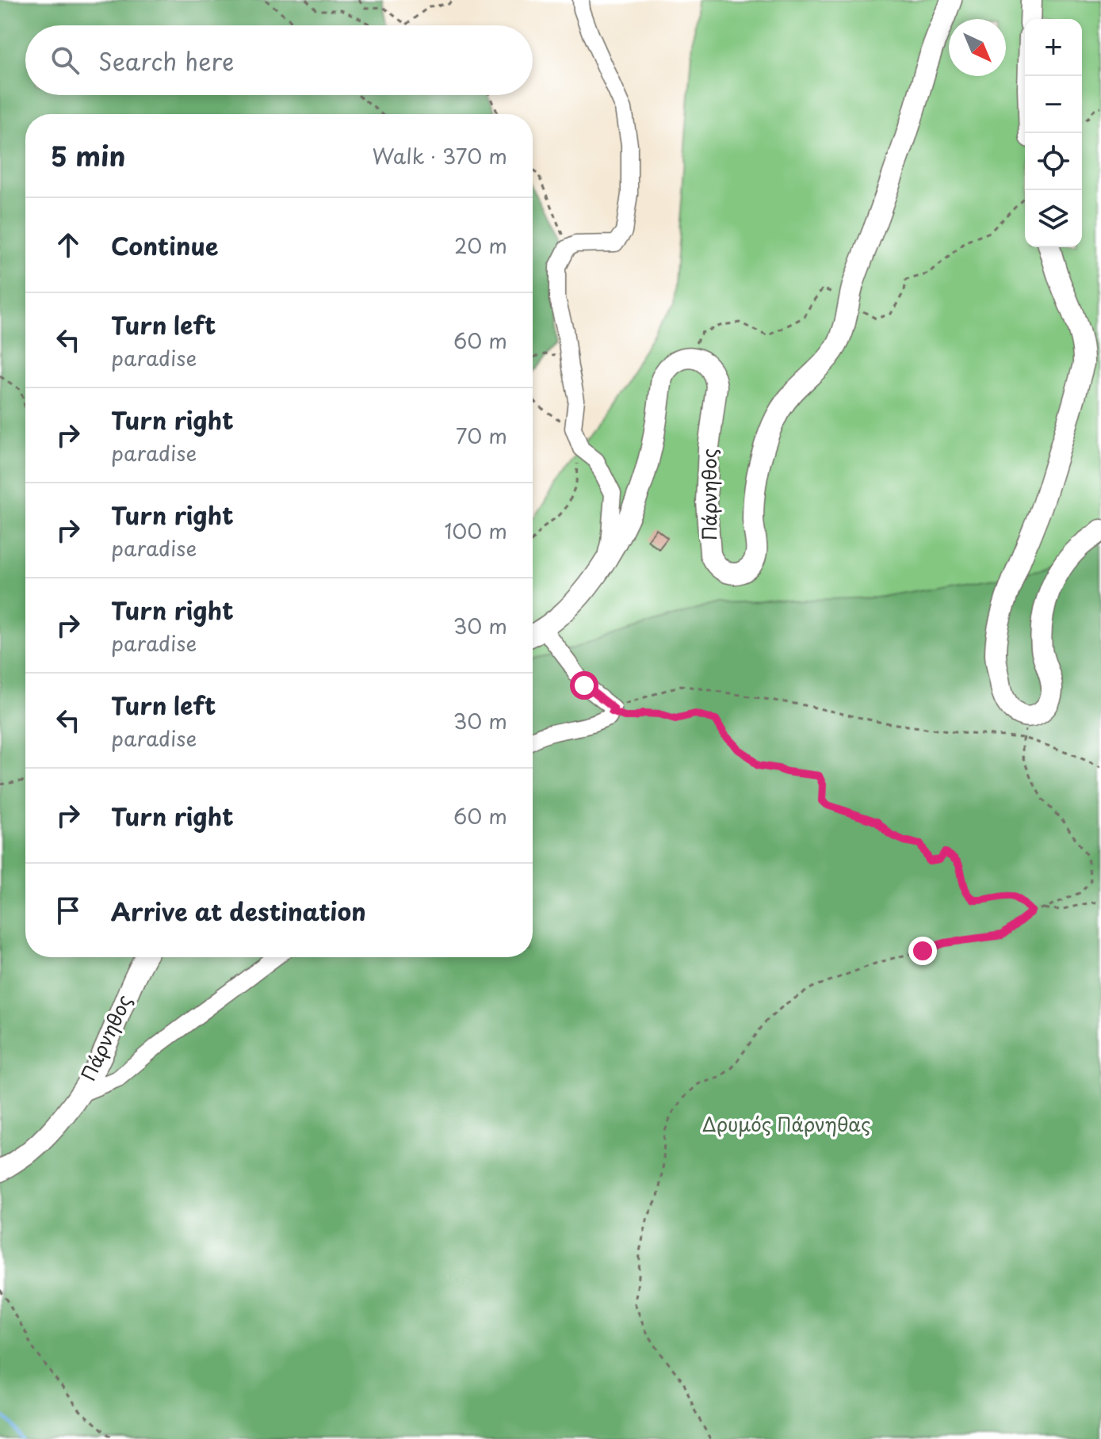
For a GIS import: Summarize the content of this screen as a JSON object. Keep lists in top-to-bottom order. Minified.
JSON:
{"streets":{"main road":["Πάρνηθος"]},"parks":["Δρυμός Πάρνηθας"],"north":"bottom right","page":{"map_buttons":["+","−"],"search":"Search here","heading":["5 min","Walk · 370 m"],"list":[["Continue","20 m"],["Turn left","paradise","60 m"],["Turn right","paradise","70 m"],["Turn right","paradise","100 m"],["Turn right","paradise","30 m"],["Turn left","paradise","30 m"],["Turn right","60 m"],"Arrive at destination"]}}
